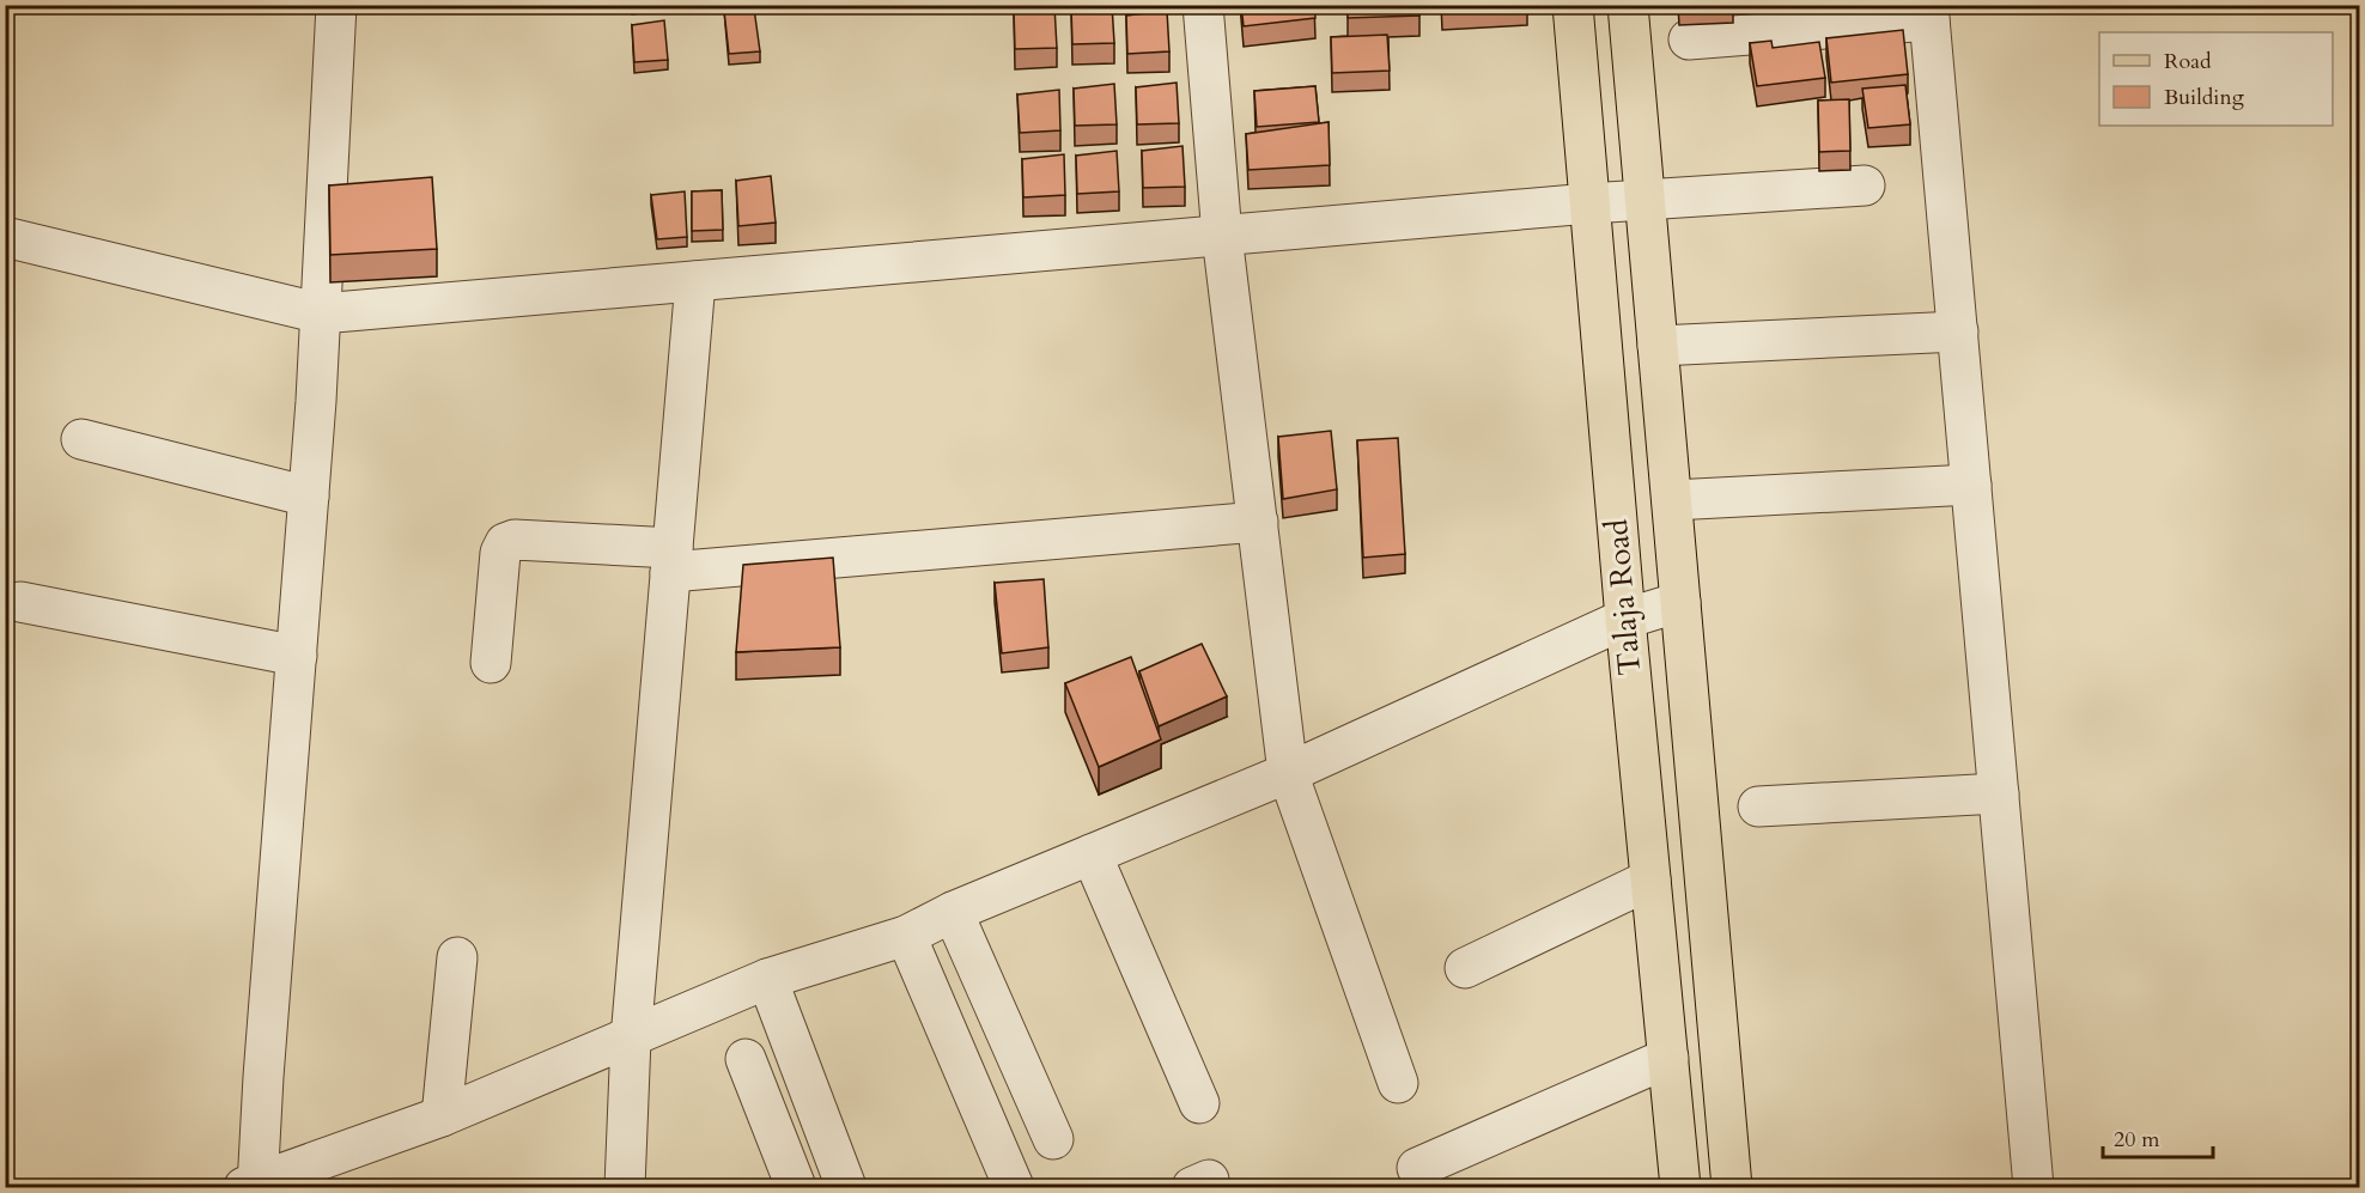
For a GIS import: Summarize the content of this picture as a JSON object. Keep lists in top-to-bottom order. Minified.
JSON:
{"streets":{"main road":["Talaja Road"]},"legend":["Road","Building"],"scale_bar":"20 m"}
